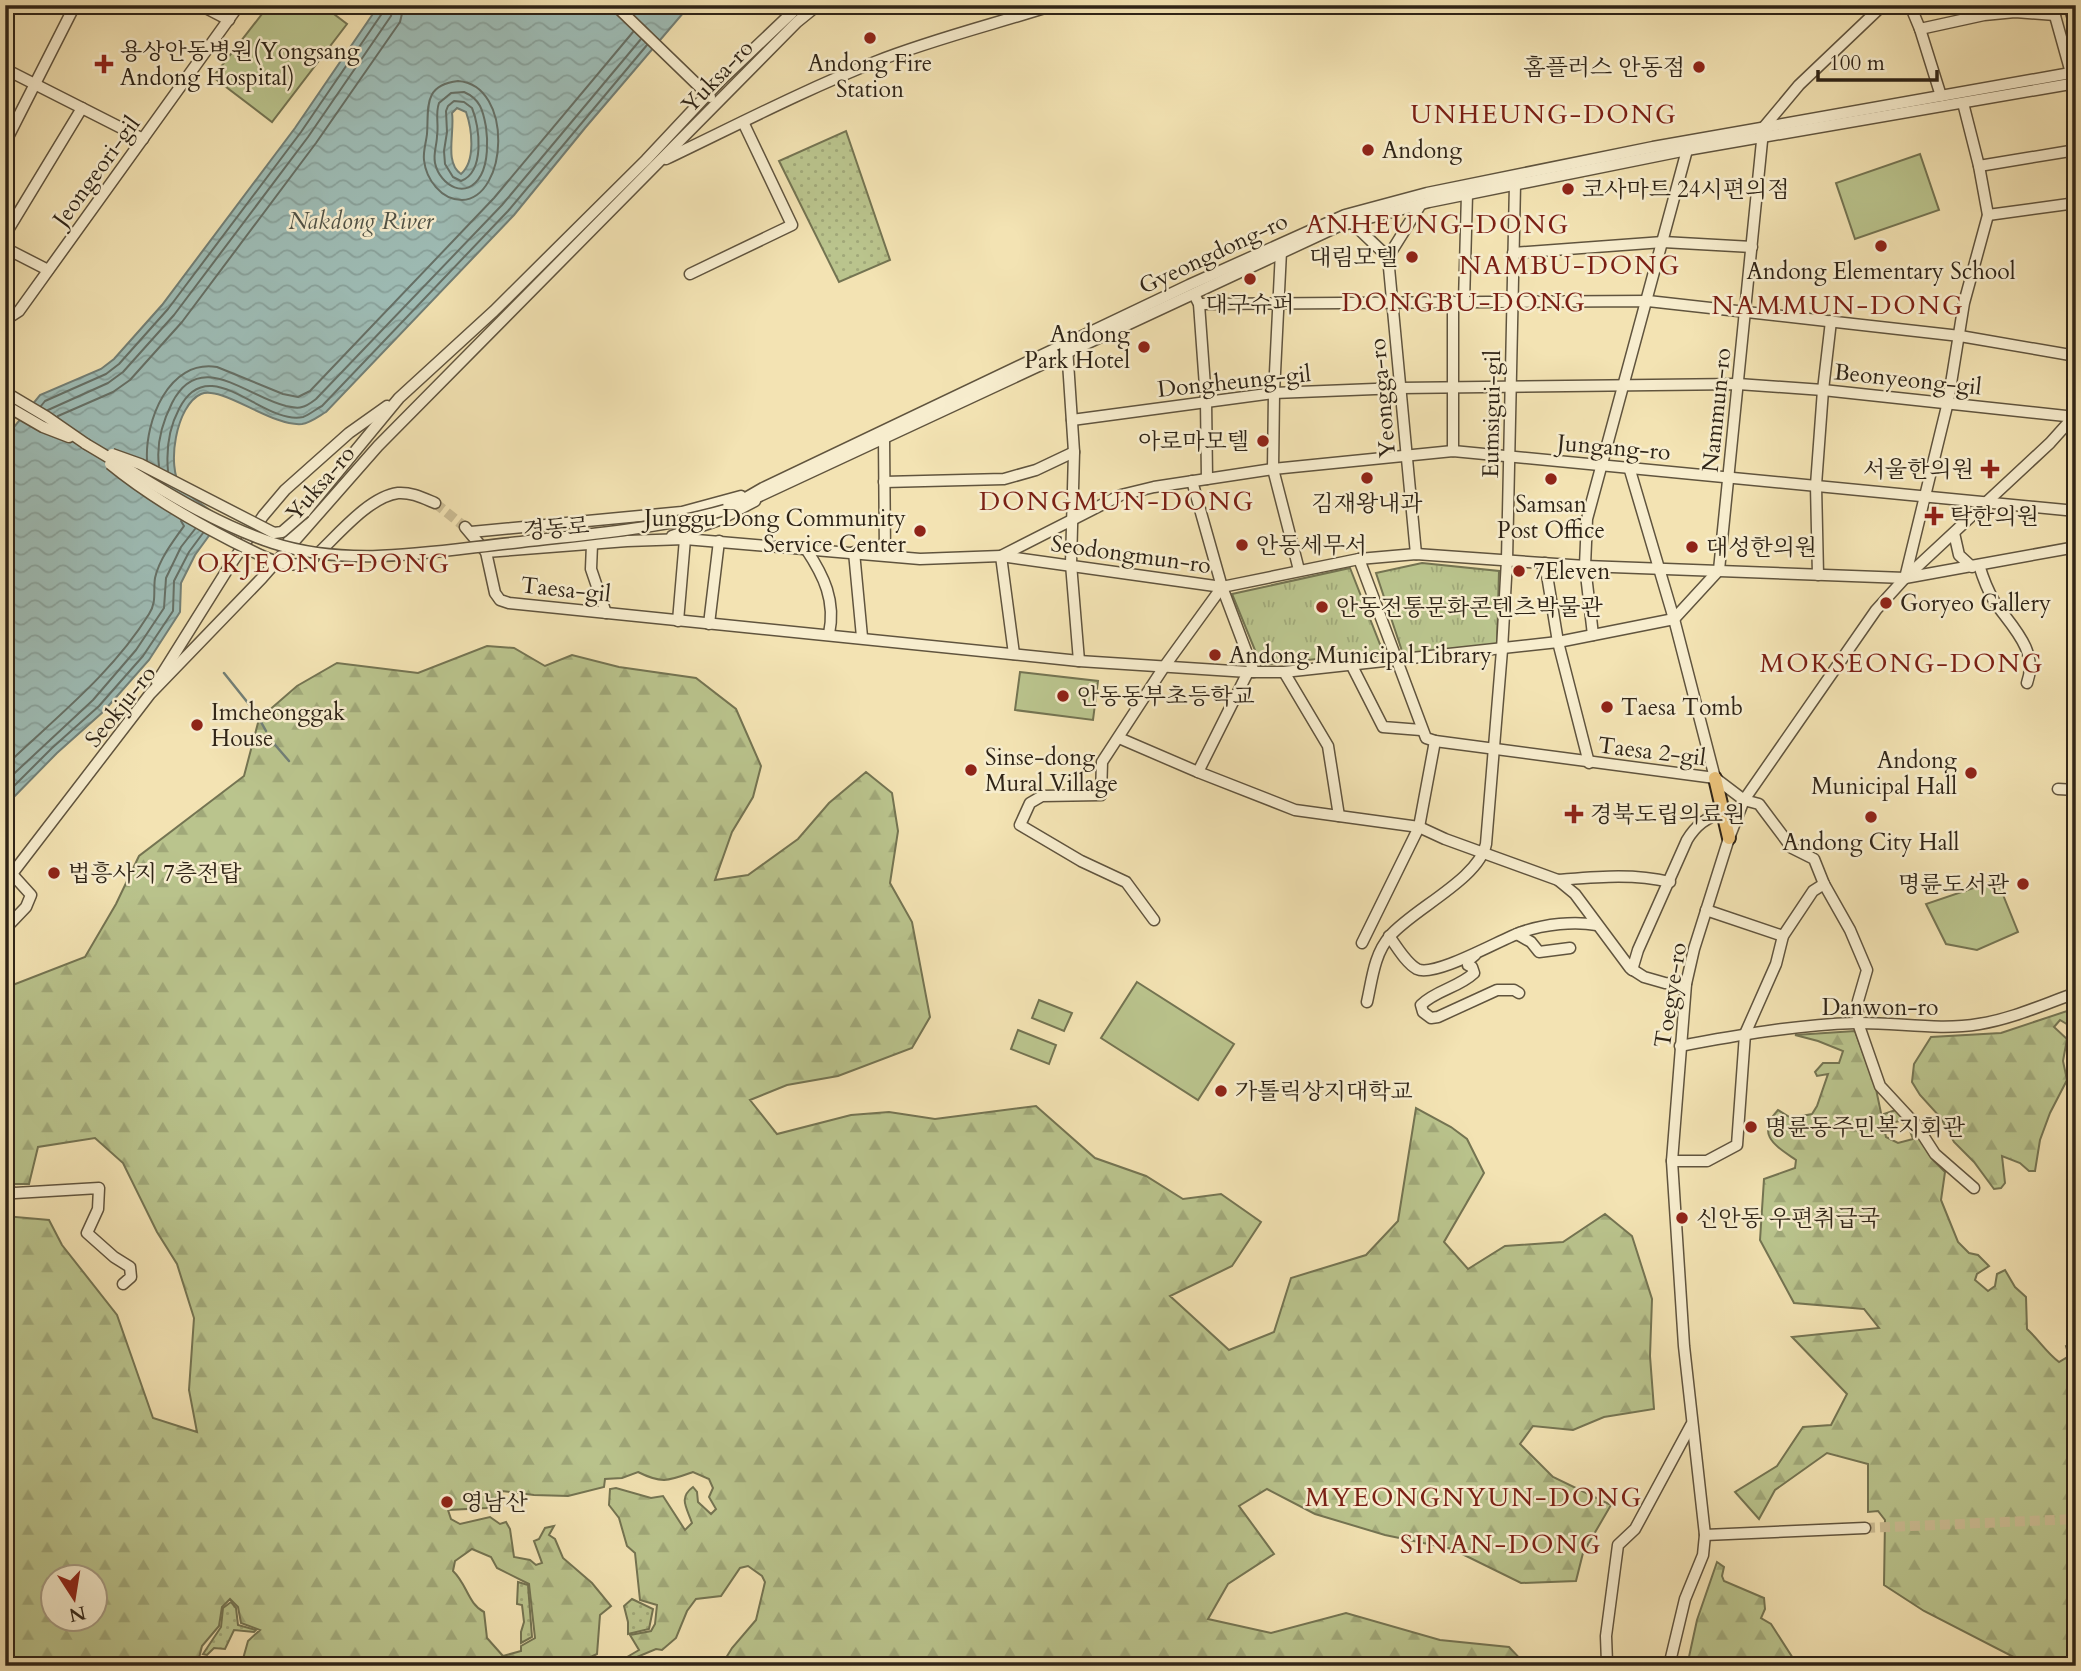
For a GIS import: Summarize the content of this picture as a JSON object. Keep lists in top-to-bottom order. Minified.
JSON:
{"streets":{"street":["Yuksa-ro","Jeongeori-gil","Gyeongdong-ro","Beonyeong-gil","Dongheung-gil","Yeongga-ro","Nammun-ro","Eumsigui-gil","Jungang-ro","경동로","Seodongmun-ro","Taesa-gil","Seokju-ro","Taesa 2-gil","Toegye-ro","Danwon-ro"]},"crossings":[["Yuksa-ro","Seokju-ro"],["Gyeongdong-ro","Nammun-ro"],["Gyeongdong-ro","Eumsigui-gil"],["Beonyeong-gil","Dongheung-gil"],["Beonyeong-gil","Nammun-ro"],["Beonyeong-gil","Toegye-ro"],["Dongheung-gil","Yeongga-ro"],["Dongheung-gil","Eumsigui-gil"],["Yeongga-ro","Jungang-ro"],["Yeongga-ro","Seodongmun-ro"],["Nammun-ro","Jungang-ro"],["Nammun-ro","Seodongmun-ro"],["Eumsigui-gil","Jungang-ro"],["Eumsigui-gil","Seodongmun-ro"],["Eumsigui-gil","Taesa-gil"],["Eumsigui-gil","Taesa 2-gil"],["Jungang-ro","Seodongmun-ro"],["Jungang-ro","Taesa 2-gil"],["Jungang-ro","Toegye-ro"],["경동로","Seodongmun-ro"],["경동로","Taesa-gil"],["Seodongmun-ro","Taesa 2-gil"],["Seodongmun-ro","Toegye-ro"],["Taesa-gil","Taesa 2-gil"],["Toegye-ro","Danwon-ro"]],"districts":["UNHEUNG-DONG","ANHEUNG-DONG","NAMBU-DONG","DONGBU-DONG","NAMMUN-DONG","DONGMUN-DONG","OKJEONG-DONG","MOKSEONG-DONG","MYEONGNYUN-DONG","SINAN-DONG"],"water":["Nakdong River"],"places":{"other":["Andong Fire Station","홈플러스 안동점","Andong","코사마트 24시편의점","Andong Elementary School","대림모텔","대구슈퍼","Andong Park Hotel","아로마모텔","김재왕내과","Samsan Post Office","Junggu Dong Community Service Center","안동세무서","대성한의원","7Eleven","Goryeo Gallery","안동전통문화콘텐츠박물관","Andong Municipal Library","안동동부초등학교","Taesa Tomb","Imcheonggak House","Sinse-dong Mural Village","Andong Municipal Hall","Andong City Hall","법흥사지 7층전탑","명륜도서관","가톨릭상지대학교","명륜동주민복지회관","신안동 우편취급국","영남산"],"health":["용상안동병원(Yongsang Andong Hospital)","서울한의원","탁한의원","경북도립의료원"]},"scale_bar":"100 m","north":"bottom"}
